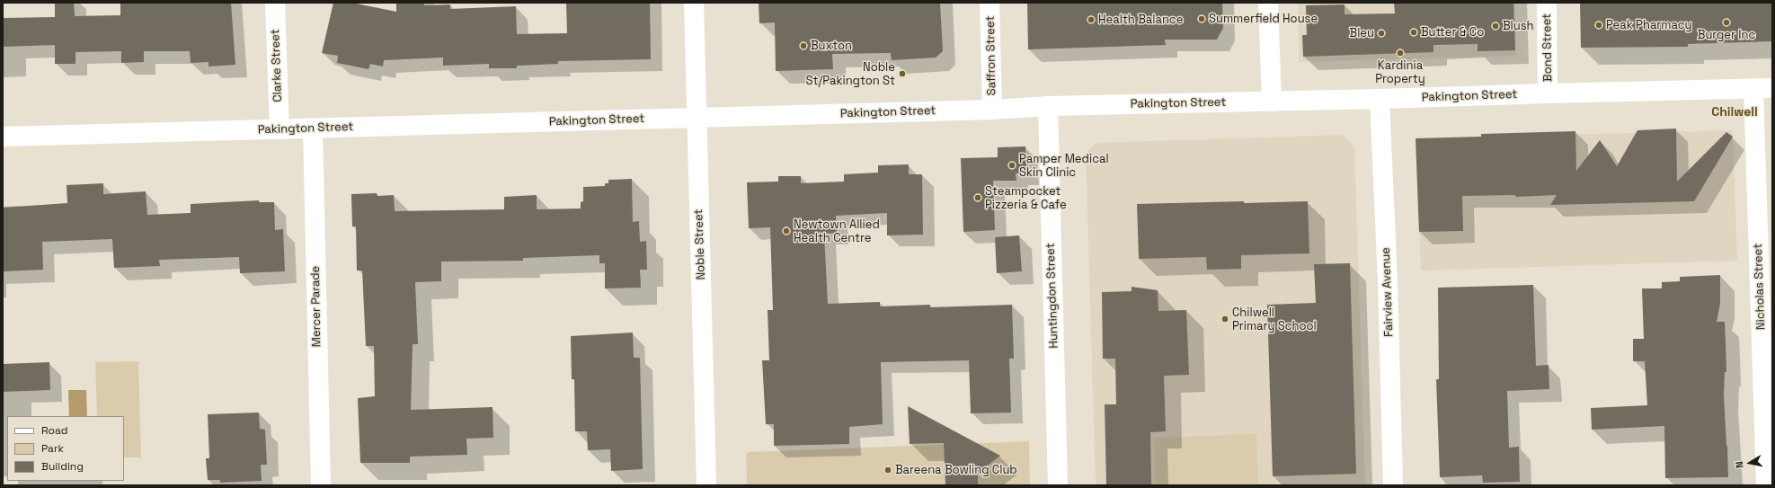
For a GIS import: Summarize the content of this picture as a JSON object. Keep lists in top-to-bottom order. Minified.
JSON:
{"streets":{"street":["Bond Street","Saffron Street","Clarke Street","Pakington Street","Noble Street","Nicholas Street","Fairview Avenue","Huntingdon Street","Mercer Parade"]},"crossings":[["Bond Street","Pakington Street"],["Saffron Street","Pakington Street"],["Clarke Street","Pakington Street"],["Pakington Street","Noble Street"],["Pakington Street","Nicholas Street"],["Pakington Street","Fairview Avenue"],["Pakington Street","Huntingdon Street"],["Pakington Street","Mercer Parade"]],"districts":["Chilwell"],"places":["Summerfield House","Health Balance","Burger Inc","Peak Pharmacy","Blush","Butter & Co","Bleu","Buxton","Kardinia Property","Noble St/Pakington St","Pamper Medical Skin Clinic","Steampocket Pizzeria & Cafe","Newtown Allied Health Centre","Chilwell Primary School","Bareena Bowling Club"],"legend":["Road","Park","Building"],"north":"left"}
